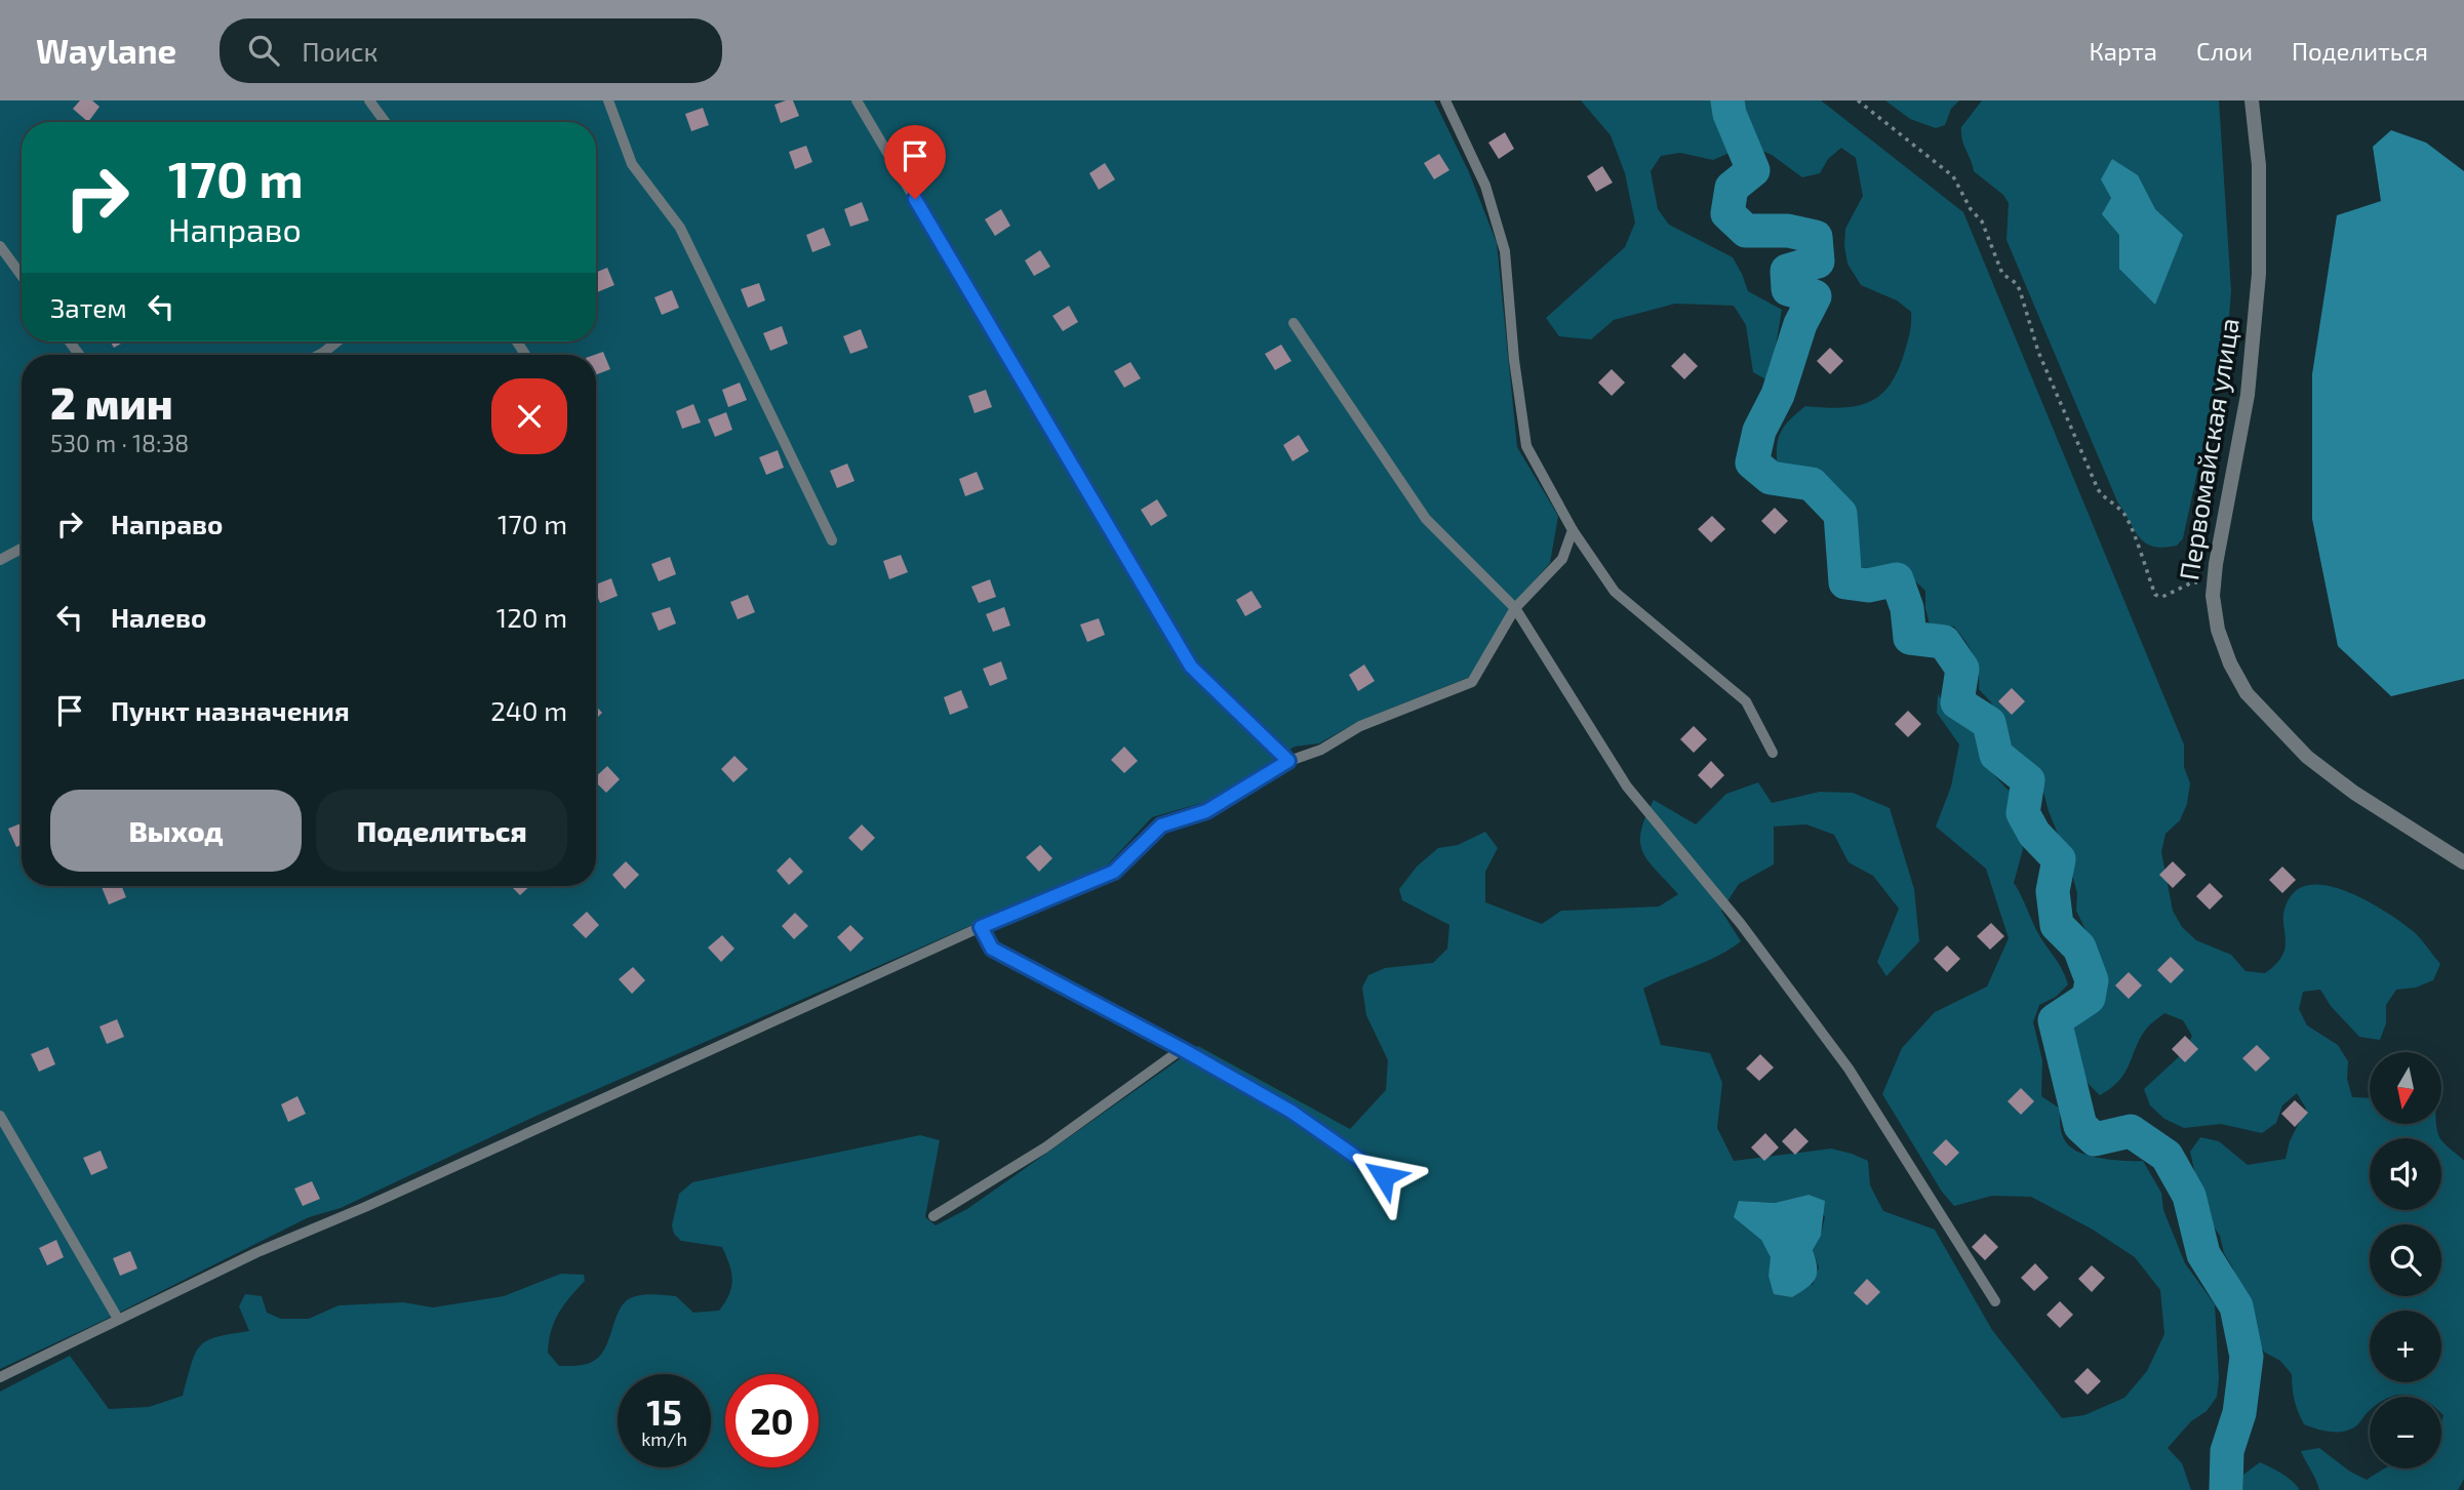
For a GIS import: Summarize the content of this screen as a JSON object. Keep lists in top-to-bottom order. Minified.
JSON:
{"streets":{"street":["Первомайская улица"]},"north":"bottom","page":{"header":"Waylane","search":"Поиск","nav":["Карта","Слои","Поделиться"],"turn":["170 m","Направо"],"then":"Затем","heading":["2 мин","530 m · 18:38"],"list":[{"name":"Направо","value":"170 m"},{"name":"Налево","value":"120 m"},{"name":"Пункт назначения","value":"240 m"}],"buttons":["Выход","Поделиться"],"map_buttons":["+","−"],"speed":"15 km/h","limit":"20"}}
